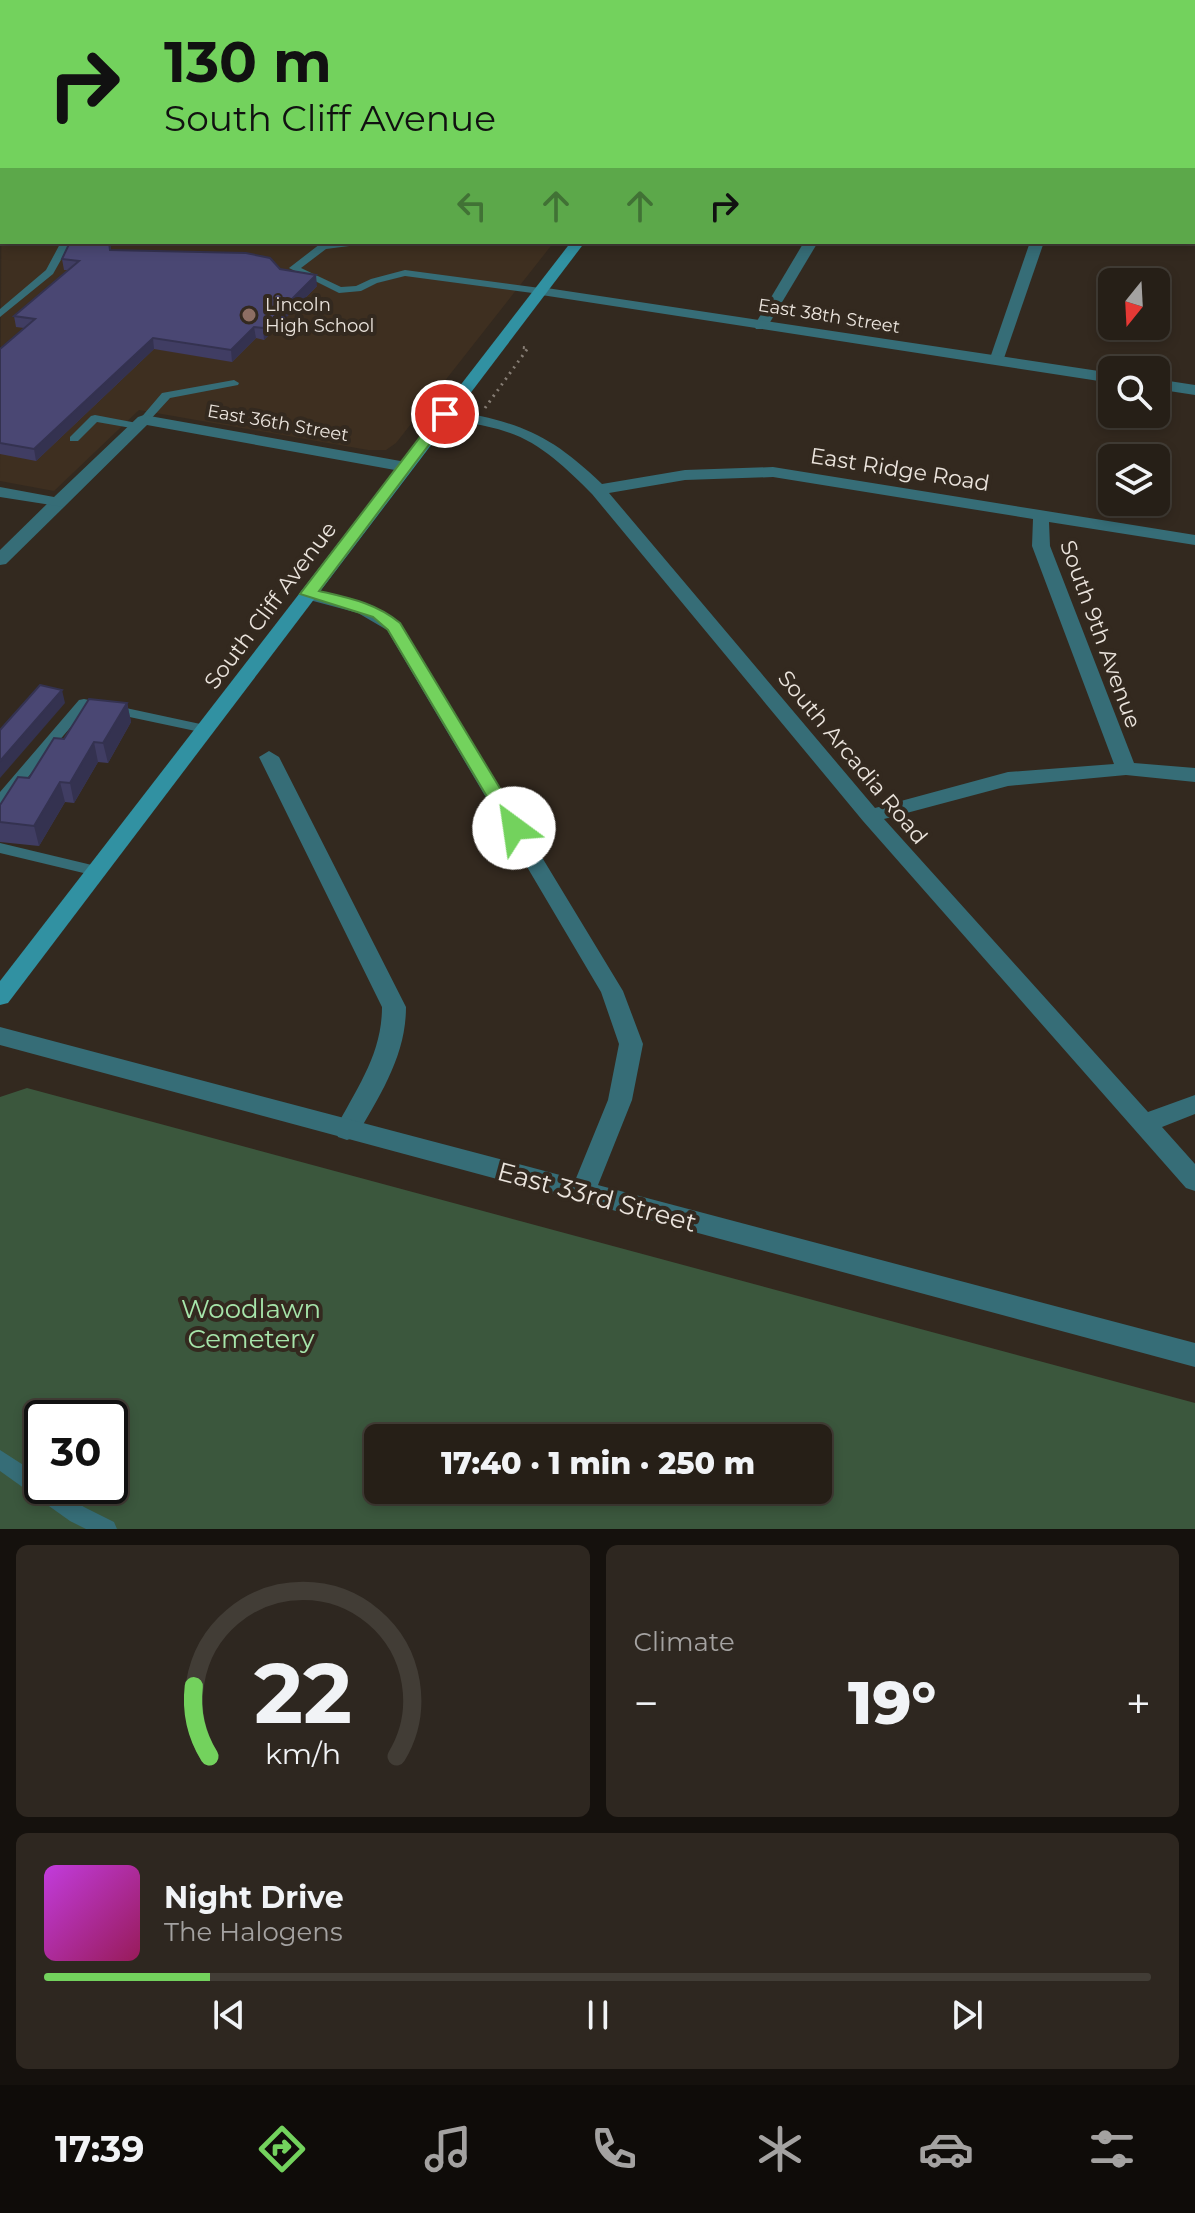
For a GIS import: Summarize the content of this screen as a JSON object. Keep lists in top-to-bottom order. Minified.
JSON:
{"streets":{"main road":["South Cliff Avenue"],"street":["East 38th Street","East 36th Street","East Ridge Road","South 9th Avenue","South Arcadia Road","East 33rd Street"]},"crossings":[["East 38th Street","South Cliff Avenue"],["East 36th Street","South Cliff Avenue"],["East Ridge Road","South 9th Avenue"],["East Ridge Road","South Arcadia Road"],["South Cliff Avenue","South Arcadia Road"]],"parks":["Woodlawn Cemetery"],"places":["Lincoln High School"],"north":"bottom","page":{"turn":["130 m","South Cliff Avenue"],"limit":"30","trip":"17:40 · 1 min · 250 m","tile":"Climate","heat":["−","19°","+"],"song":["Night Drive","The Halogens"],"tabs":"17:39","gauge":["22","km/h"]}}
